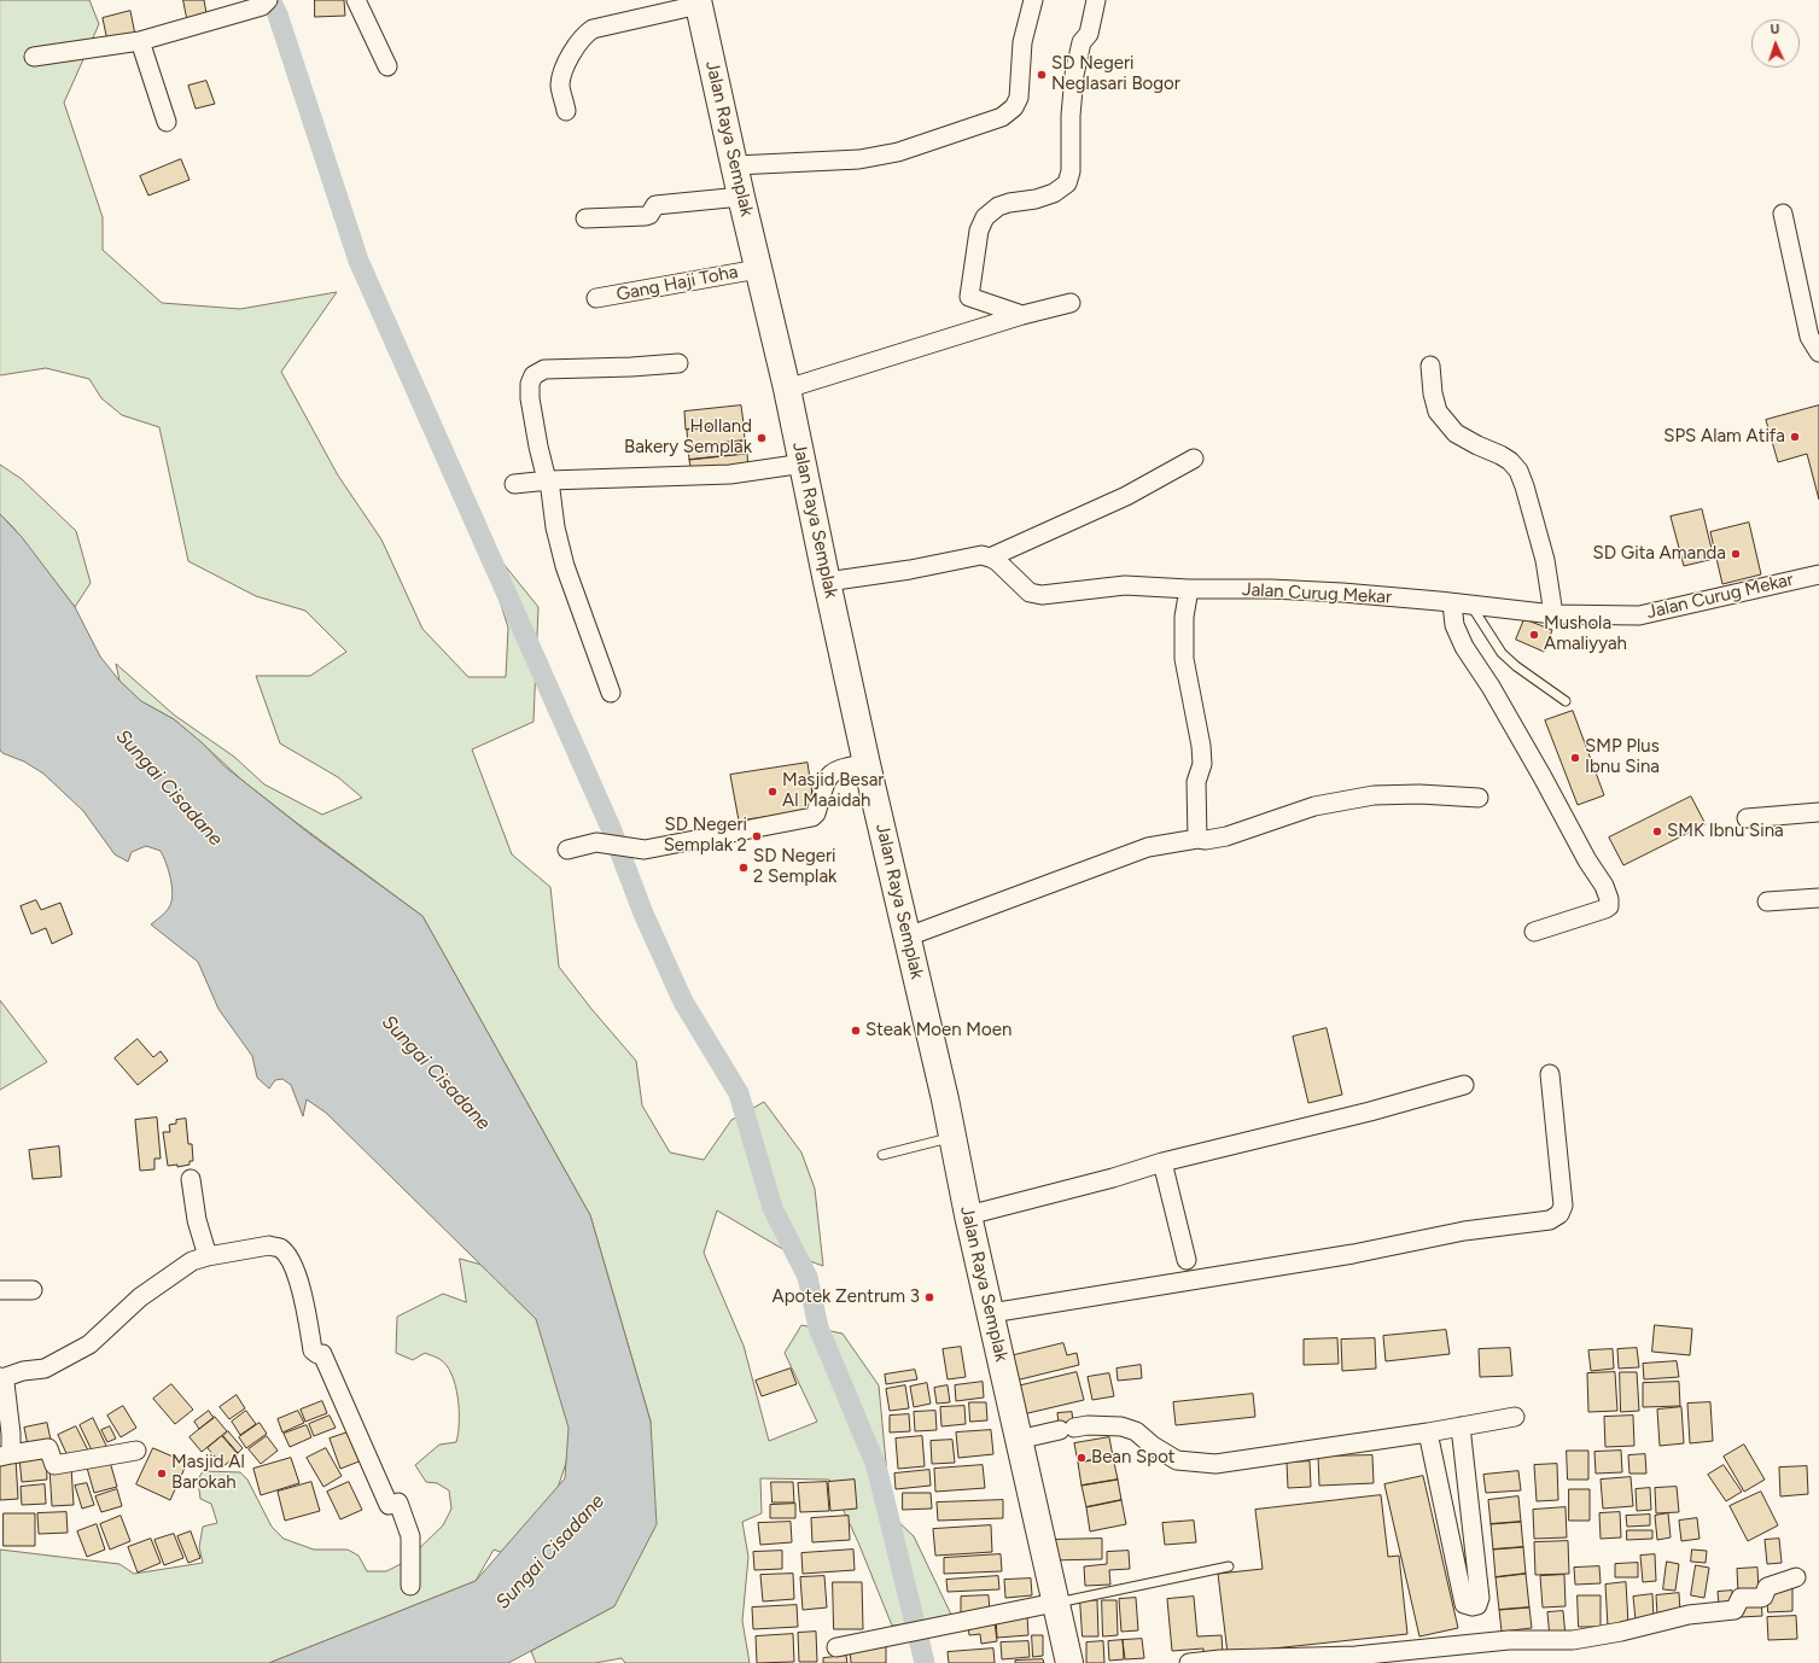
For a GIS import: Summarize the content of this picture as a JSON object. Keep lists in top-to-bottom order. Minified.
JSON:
{"streets":{"main road":["Jalan Raya Semplak"],"street":["Gang Haji Toha","Jalan Curug Mekar"]},"crossings":[["Jalan Raya Semplak","Gang Haji Toha"]],"water":["Sungai Cisadane"],"places":["SD Negeri Neglasari Bogor","SPS Alam Atifa","Holland Bakery Semplak","SD Gita Amanda","Mushola Amaliyyah","SMP Plus Ibnu Sina","Masjid Besar Al Maaidah","SMK Ibnu Sina","SD Negeri Semplak 2","SD Negeri 2 Semplak","Steak Moen Moen","Apotek Zentrum 3","Bean Spot","Masjid Al Barokah"],"north":"top"}
